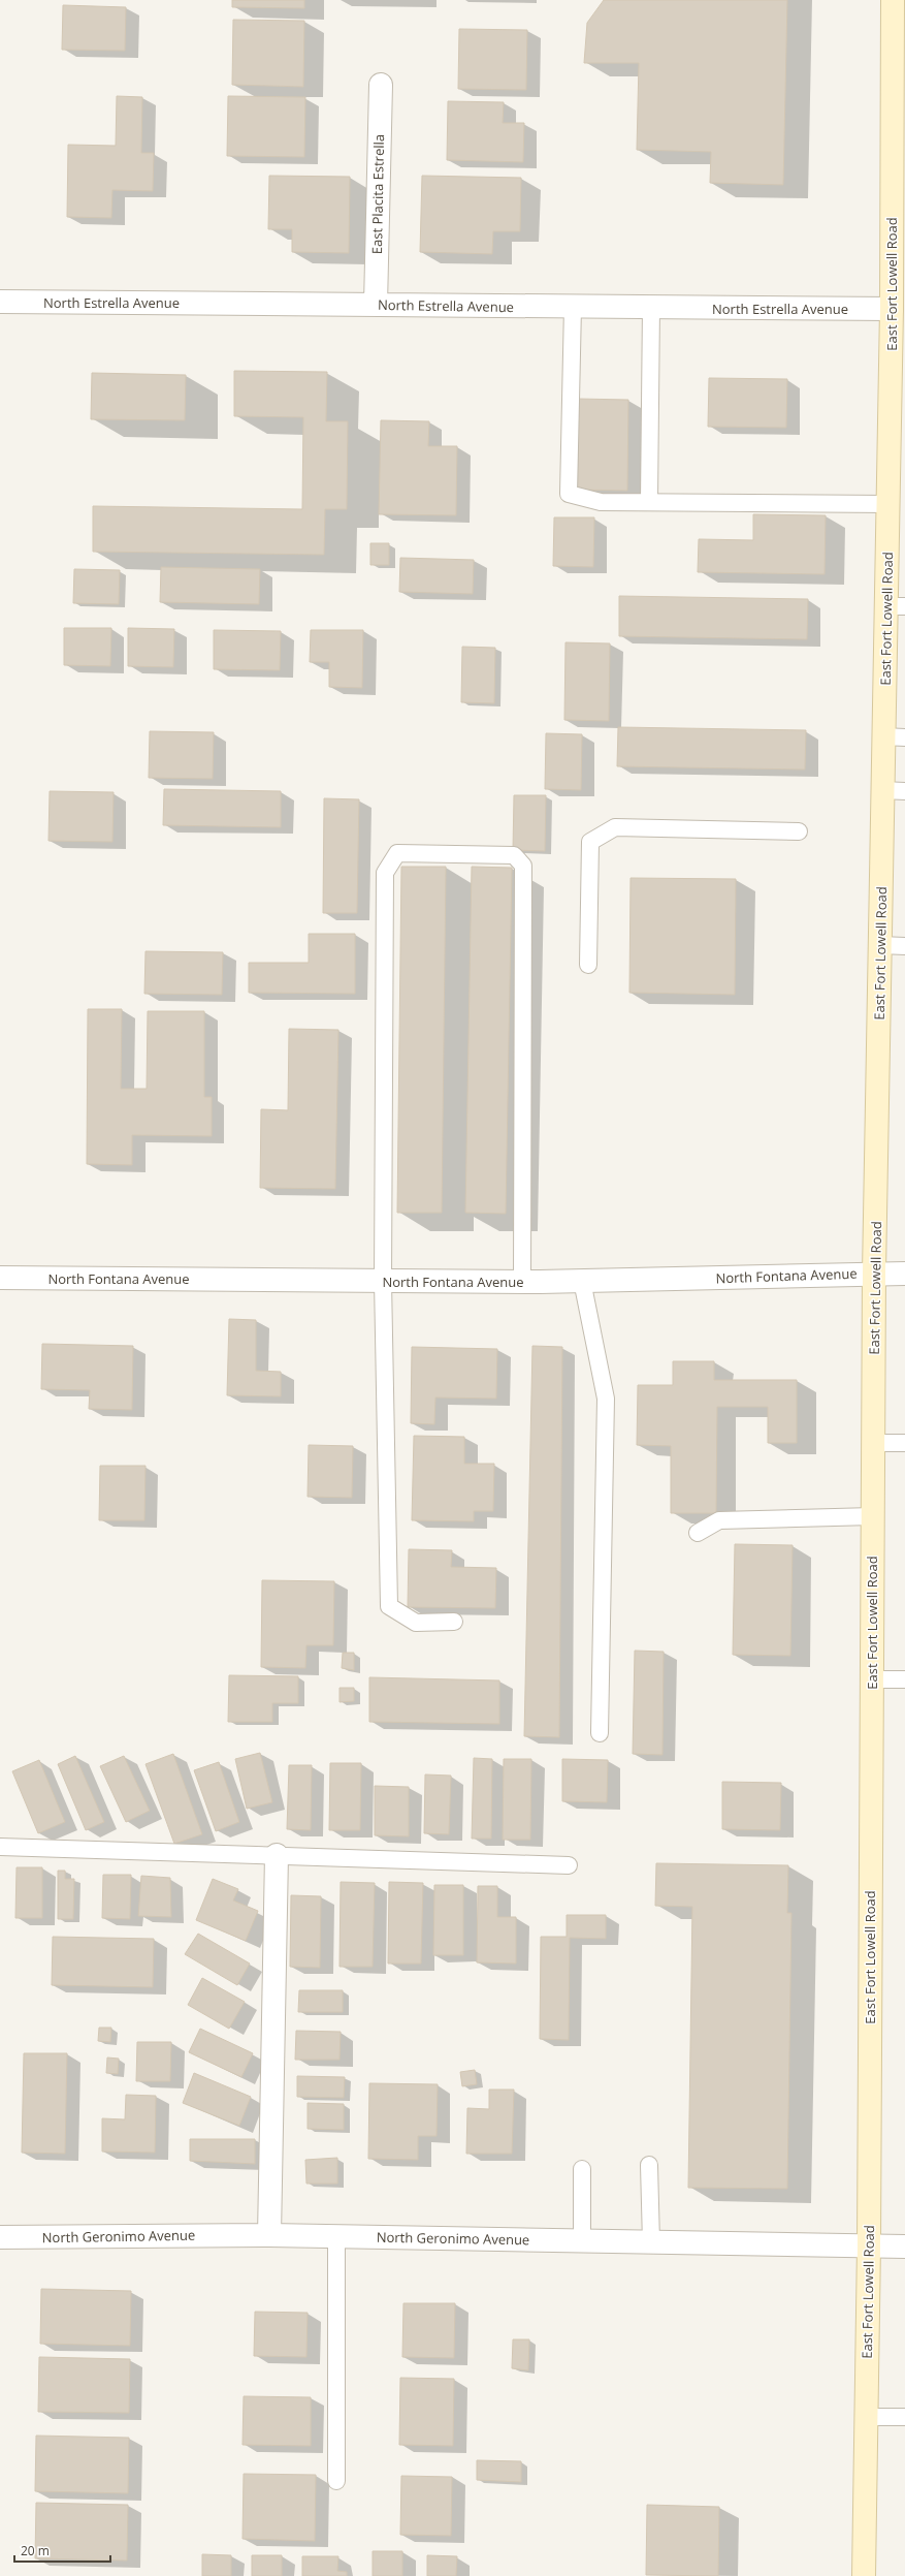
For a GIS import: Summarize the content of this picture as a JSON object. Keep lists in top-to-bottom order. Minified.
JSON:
{"streets":{"main road":["East Fort Lowell Road"],"street":["East Placita Estrella","North Estrella Avenue","North Fontana Avenue","North Geronimo Avenue"]},"crossings":[["East Placita Estrella","North Estrella Avenue"],["East Fort Lowell Road","North Estrella Avenue"],["East Fort Lowell Road","North Fontana Avenue"],["East Fort Lowell Road","North Geronimo Avenue"]],"scale_bar":"20 m"}
